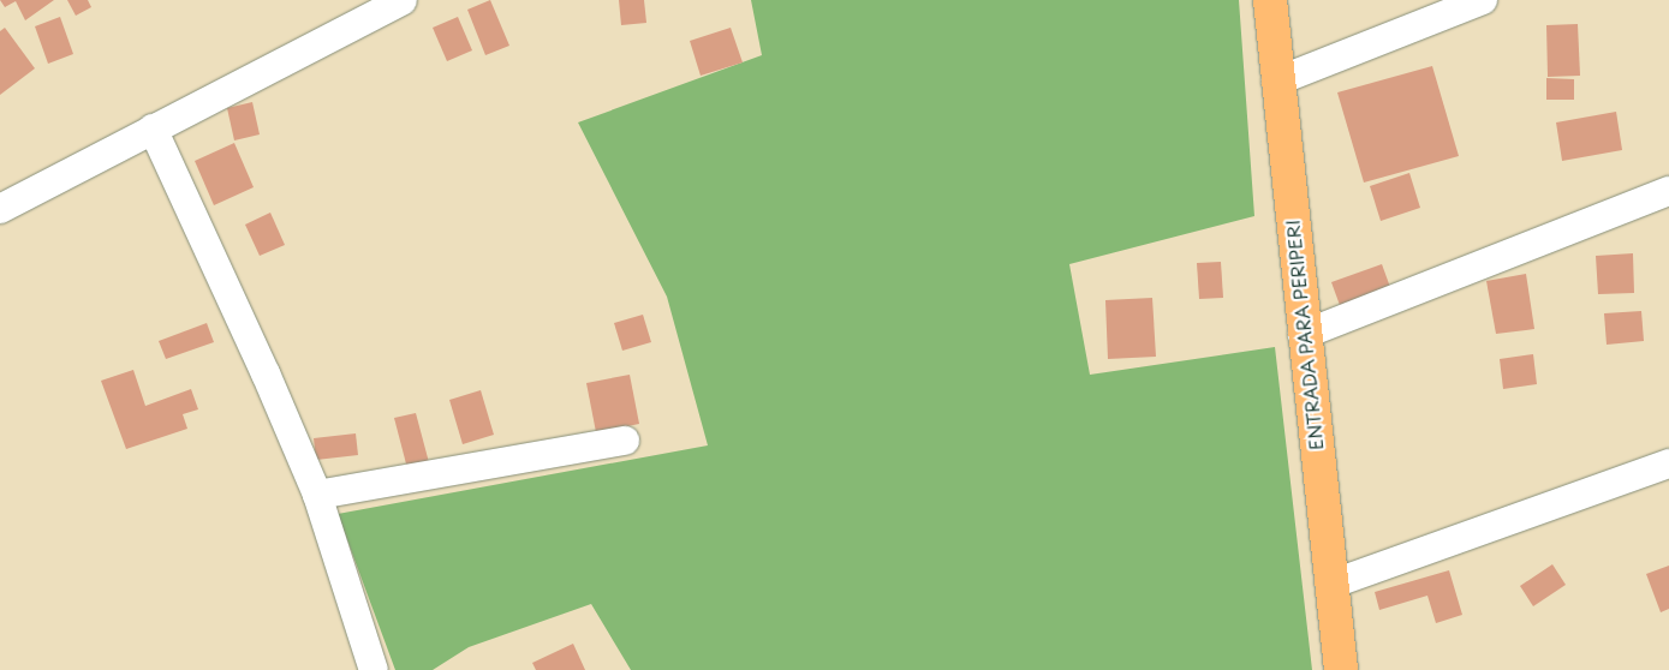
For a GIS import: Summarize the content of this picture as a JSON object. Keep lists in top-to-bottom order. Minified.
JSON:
{"streets":{"main road":["ENTRADA PARA PERIPERI"]}}
